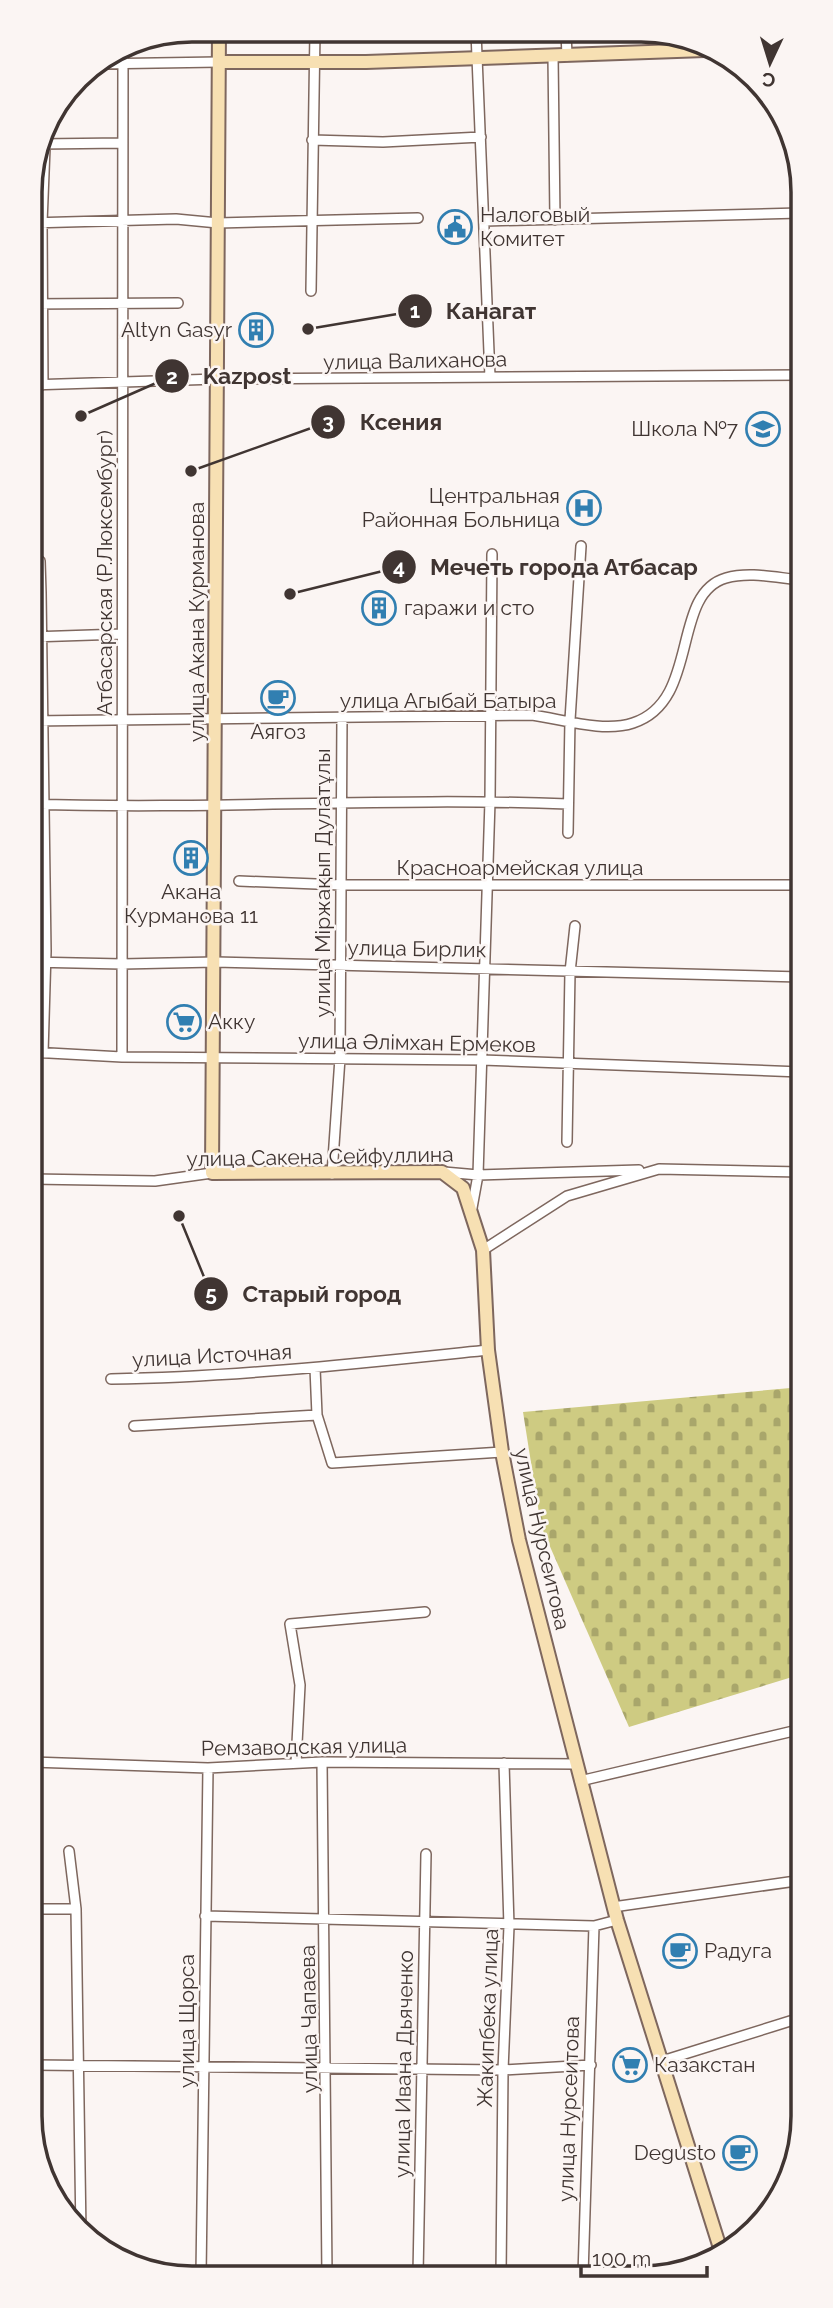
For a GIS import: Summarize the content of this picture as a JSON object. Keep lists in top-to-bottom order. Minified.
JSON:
{"streets":{"main road":["улица Акана Курманова","улица Сакена Сейфуллина","улица Нурсеитова"],"street":["улица Валиханова","Атбасарская (Р.Люксембург)","улица Агыбай Батыра","Красноармейская улица","улица Міржақып Дулатұлы","улица Бирлик","улица Әлімхан Ермеков","улица Источная","Ремзаводская улица","Жакипбека улица","улица Чапаева","улица Щорса","улица Ивана Дьяченко"]},"crossings":[["улица Валиханова","Атбасарская (Р.Люксембург)"],["улица Валиханова","улица Акана Курманова"],["Атбасарская (Р.Люксембург)","улица Агыбай Батыра"],["Атбасарская (Р.Люксембург)","улица Бирлик"],["Атбасарская (Р.Люксембург)","улица Әлімхан Ермеков"],["улица Акана Курманова","улица Агыбай Батыра"],["улица Акана Курманова","улица Бирлик"],["улица Акана Курманова","улица Әлімхан Ермеков"],["улица Акана Курманова","улица Сакена Сейфуллина"],["улица Агыбай Батыра","улица Міржақып Дулатұлы"],["Красноармейская улица","улица Міржақып Дулатұлы"],["улица Міржақып Дулатұлы","улица Бирлик"],["улица Міржақып Дулатұлы","улица Әлімхан Ермеков"],["улица Міржақып Дулатұлы","улица Сакена Сейфуллина"],["улица Сакена Сейфуллина","улица Нурсеитова"],["улица Источная","улица Нурсеитова"],["улица Нурсеитова","Ремзаводская улица"],["Ремзаводская улица","Жакипбека улица"],["Ремзаводская улица","улица Чапаева"],["Ремзаводская улица","улица Щорса"]],"places":{"public building":["Налоговый Комитет"],"other":["Канагат","Kazpost","Ксения","Мечеть города Атбасар","Старый город"],"building":["Altyn Gasyr","гаражи и сто","Акана Курманова 11"],"school or university":["Школа №7"],"hospital":["Центральная Районная Больница"],"cafe":["Аягоз","Радуга","Degusto"],"supermarket":["Акку","Казакстан"]},"scale_bar":"100 m","north":"bottom"}
